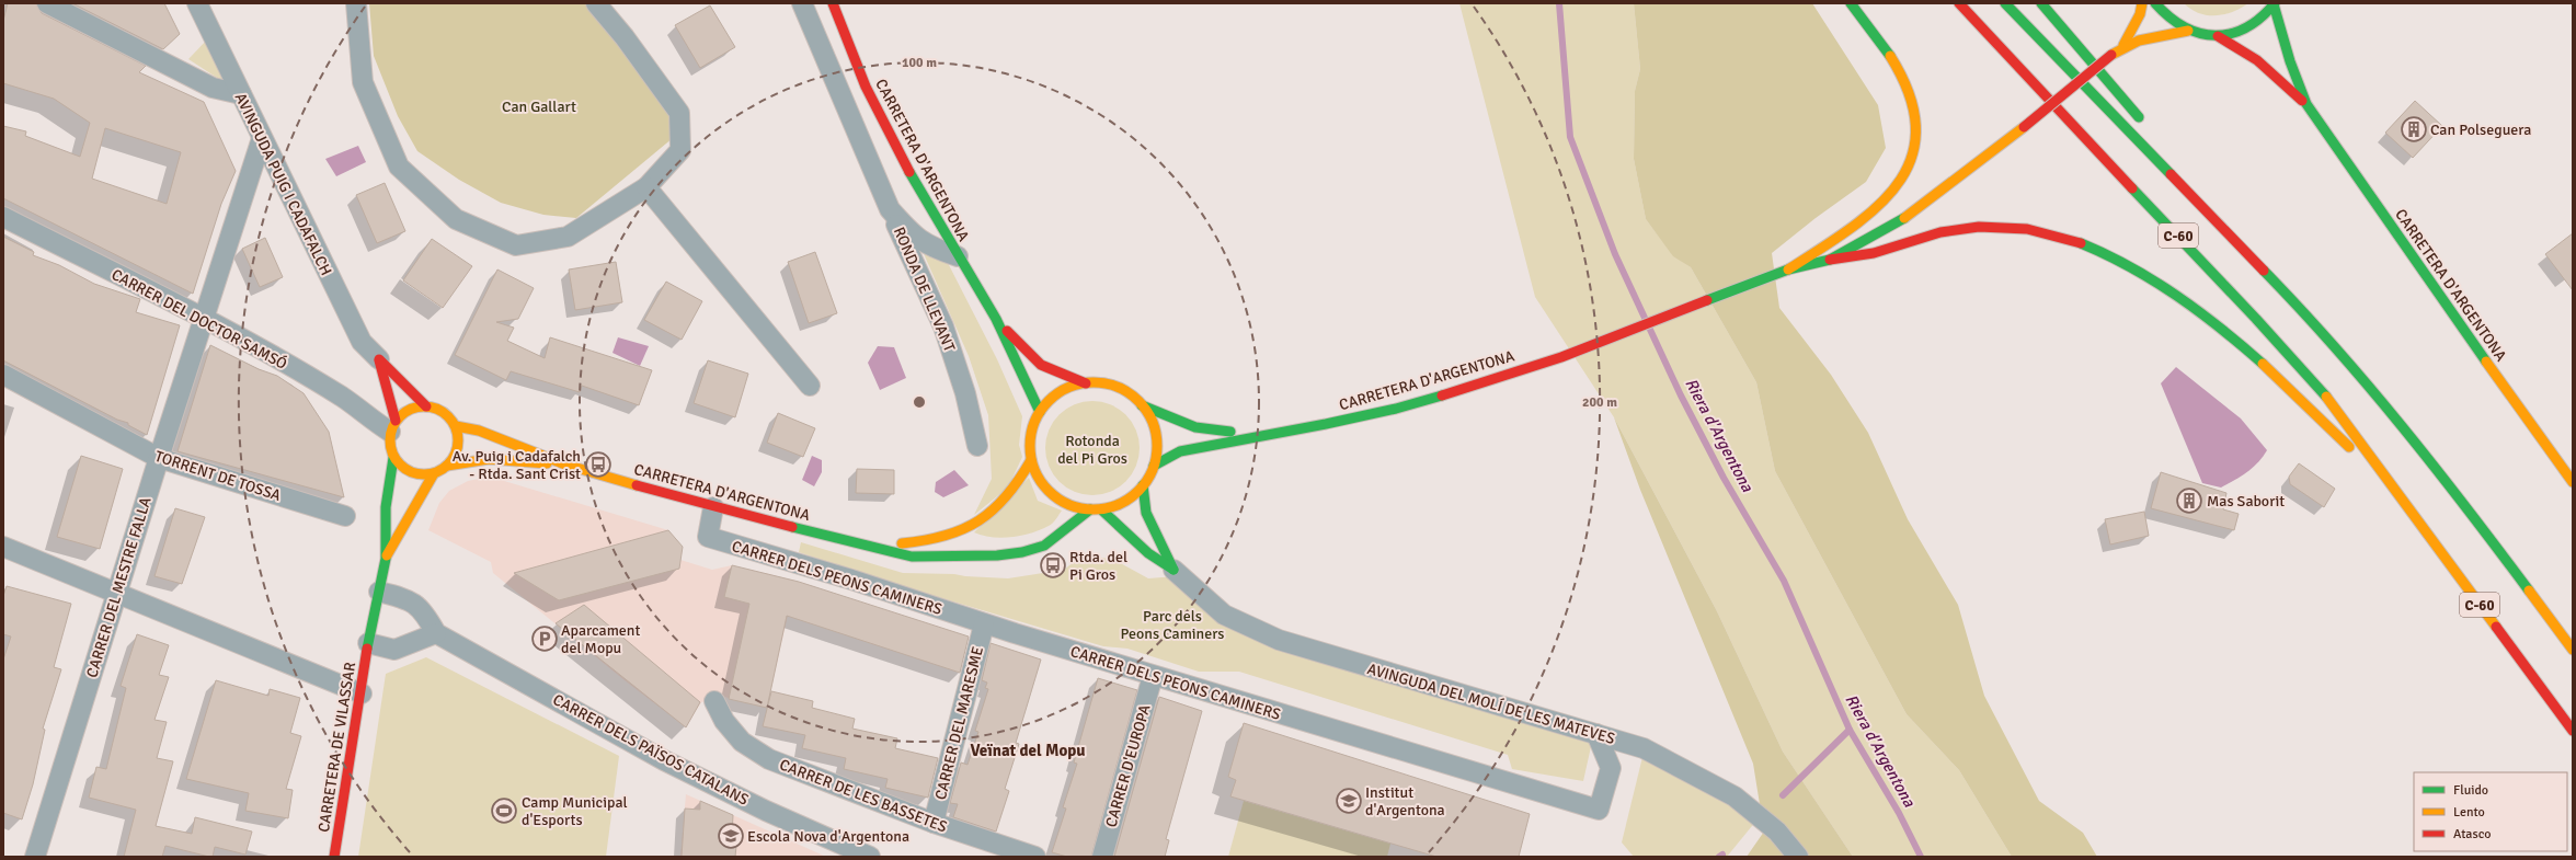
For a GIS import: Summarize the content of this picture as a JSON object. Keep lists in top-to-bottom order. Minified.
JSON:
{"streets":{"main road":["CARRETERA D'ARGENTONA","C-60","CARRETERA DE VILASSAR"],"street":["AVINGUDA PUIG I CADAFALCH","RONDA DE LLEVANT","CARRER DEL DOCTOR SAMSÓ","TORRENT DE TOSSA","CARRER DELS PEONS CAMINERS","CARRER DEL MESTRE FALLA","AVINGUDA DEL MOLÍ DE LES MATEVES","CARRER DEL MARESME","CARRER DELS PAÏSOS CATALANS","CARRER D'EUROPA","CARRER DE LES BASSETES"]},"crossings":[["CARRETERA D'ARGENTONA","RONDA DE LLEVANT"],["CARRETERA D'ARGENTONA","CARRER DEL DOCTOR SAMSÓ"],["CARRETERA D'ARGENTONA","CARRER DELS PEONS CAMINERS"],["AVINGUDA PUIG I CADAFALCH","CARRER DEL MESTRE FALLA"],["CARRER DEL DOCTOR SAMSÓ","CARRER DEL MESTRE FALLA"],["TORRENT DE TOSSA","CARRER DEL MESTRE FALLA"],["CARRER DELS PEONS CAMINERS","AVINGUDA DEL MOLÍ DE LES MATEVES"],["CARRER DELS PEONS CAMINERS","CARRER DEL MARESME"],["CARRER DELS PEONS CAMINERS","CARRER D'EUROPA"],["CARRER DEL MARESME","CARRER DE LES BASSETES"]],"districts":["Veïnat del Mopu"],"water":["Riera d'Argentona"],"parks":["Can Gallart","Rotonda del Pi Gros","Parc dels Peons Caminers"],"places":{"building":["Can Polseguera","Mas Saborit"],"bus stop":["Av. Puig i Cadafalch - Rtda. Sant Crist","Rtda. del Pi Gros"],"parking":["Aparcament del Mopu"],"school or university":["Institut d'Argentona","Escola Nova d'Argentona"],"sports":["Camp Municipal d'Esports"]},"legend":["Fluido","Lento","Atasco"],"rings":["100 m","200 m"]}
